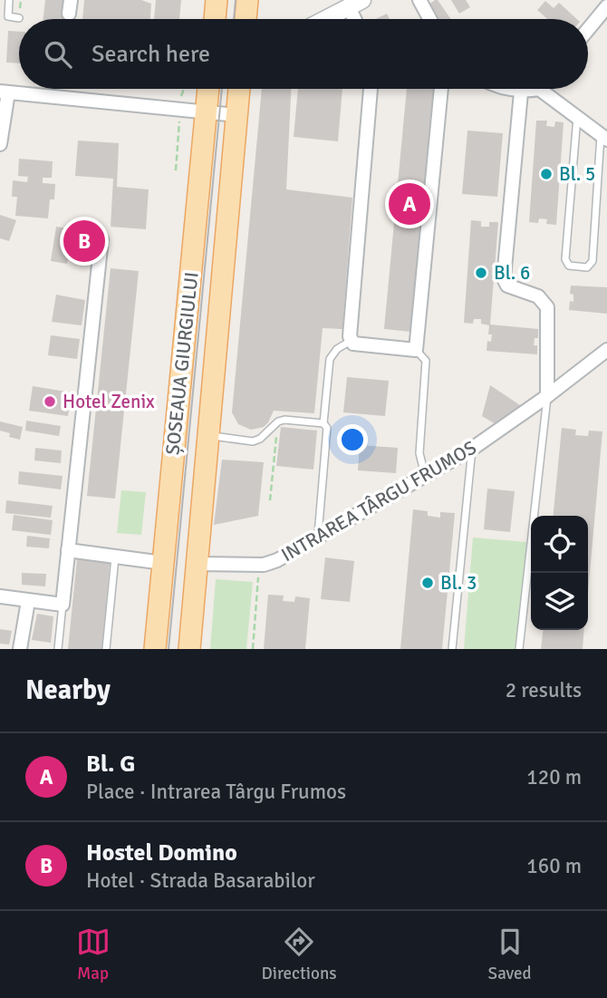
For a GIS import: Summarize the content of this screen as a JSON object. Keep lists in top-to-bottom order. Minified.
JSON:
{"streets":{"main road":["ȘOSEAUA GIURGIULUI"],"street":["INTRAREA TÂRGU FRUMOS"]},"crossings":[["ȘOSEAUA GIURGIULUI","INTRAREA TÂRGU FRUMOS"]],"places":["Bl. 5","Bl. 6","Hotel Zenix","Bl. 3"],"page":{"search":"Search here","pins":["A","B"],"heading":["Nearby","2 results"],"list":[{"mark":"A","name":"Bl. G","note":"Place · Intrarea Târgu Frumos","value":"120 m"},{"mark":"B","name":"Hostel Domino","note":"Hotel · Strada Basarabilor","value":"160 m"}],"nav":["Map","Directions","Saved"]}}
